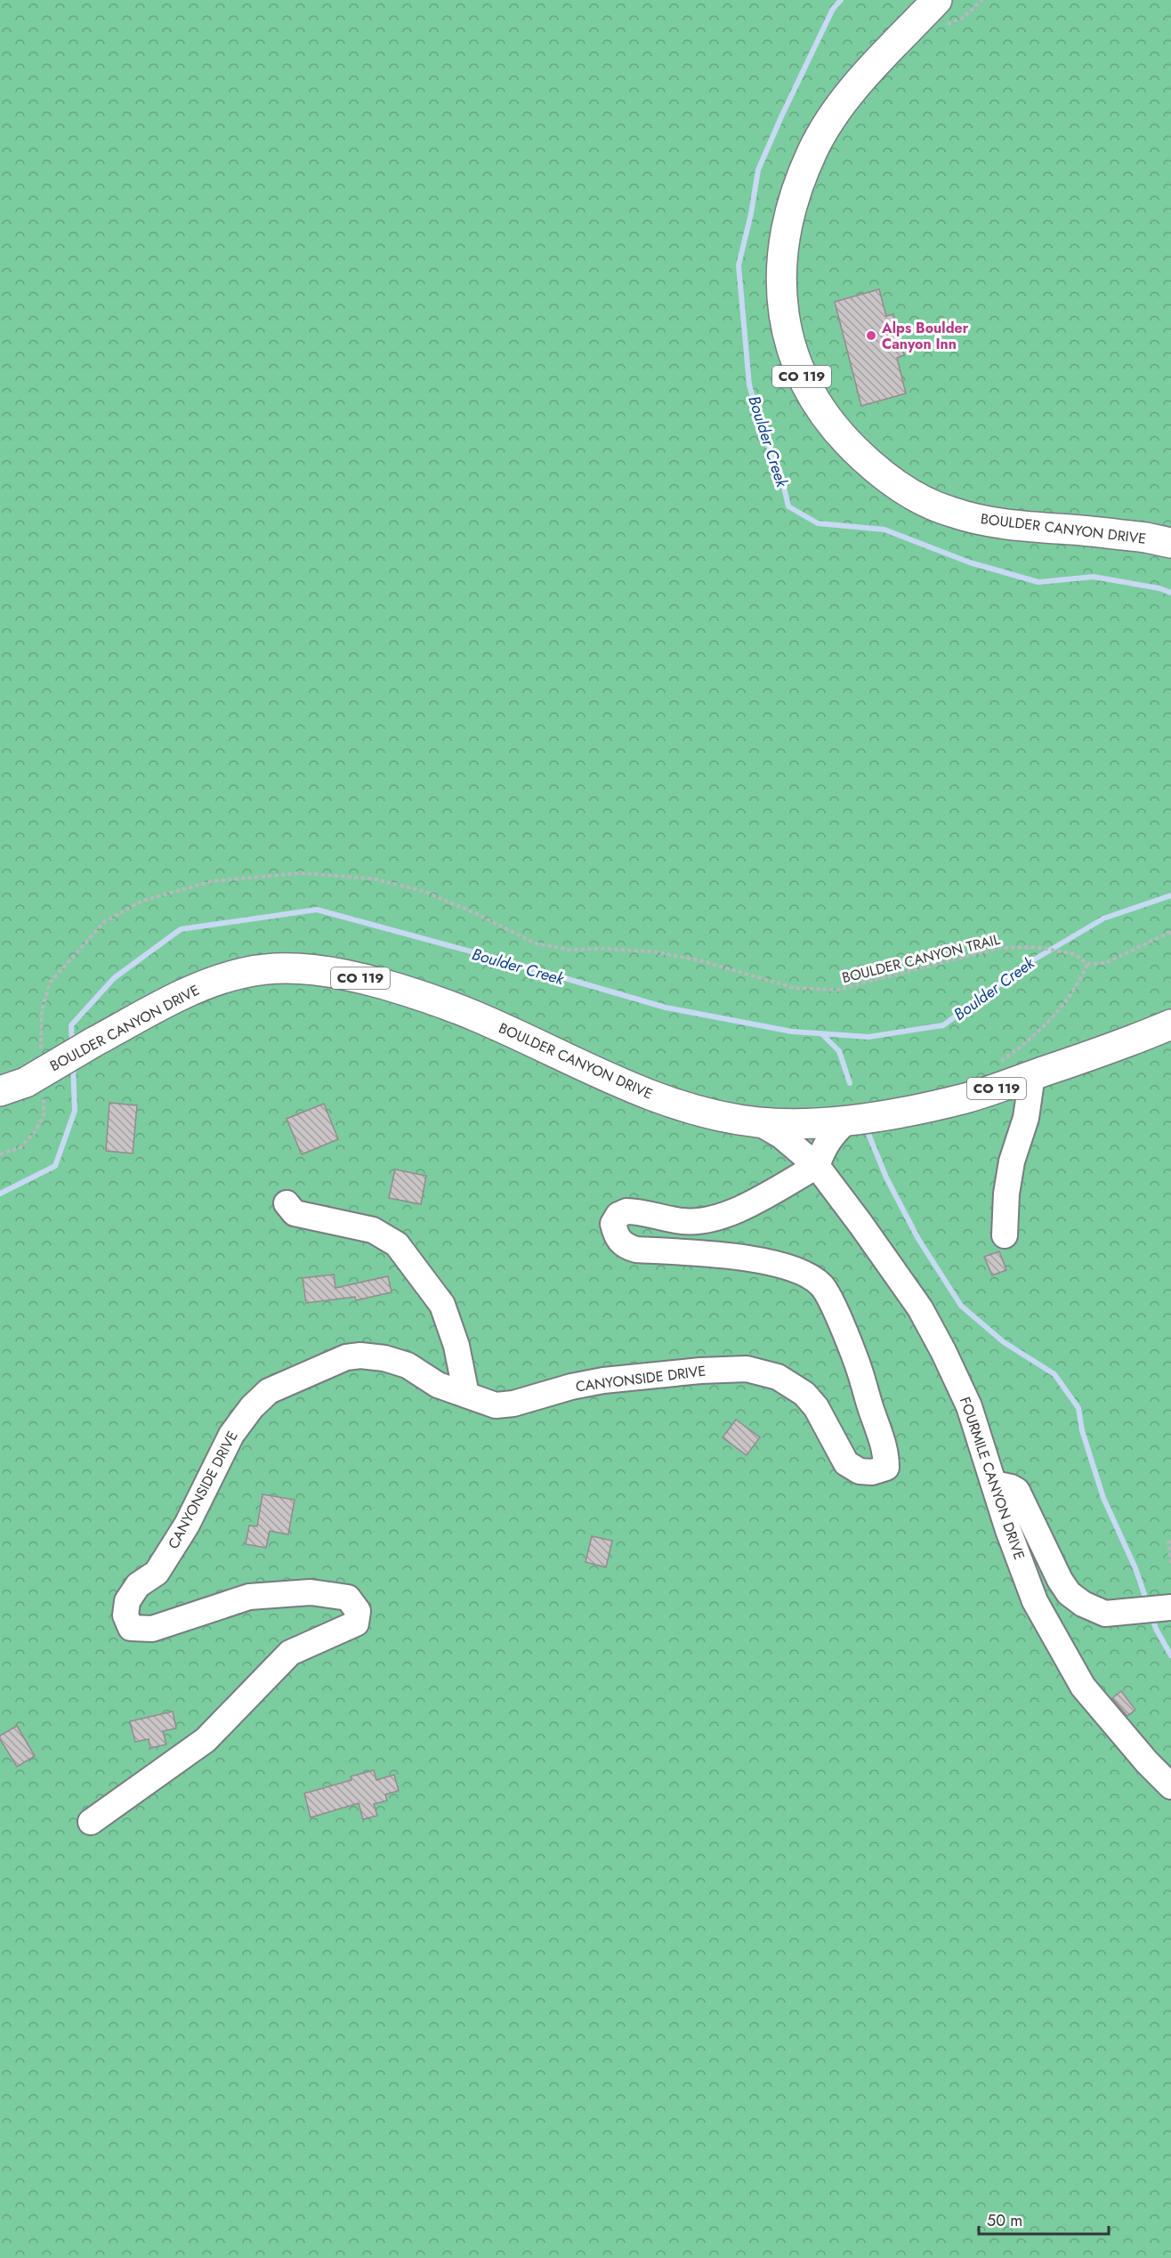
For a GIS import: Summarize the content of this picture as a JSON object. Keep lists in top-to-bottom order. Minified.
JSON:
{"streets":{"main road":["CO 119","BOULDER CANYON DRIVE"],"street":["CANYONSIDE DRIVE","FOURMILE CANYON DRIVE"],"path":["BOULDER CANYON TRAIL"]},"crossings":[["BOULDER CANYON DRIVE","FOURMILE CANYON DRIVE"],["CANYONSIDE DRIVE","FOURMILE CANYON DRIVE"]],"water":["Boulder Creek"],"places":["Alps Boulder Canyon Inn"],"scale_bar":"50 m"}
